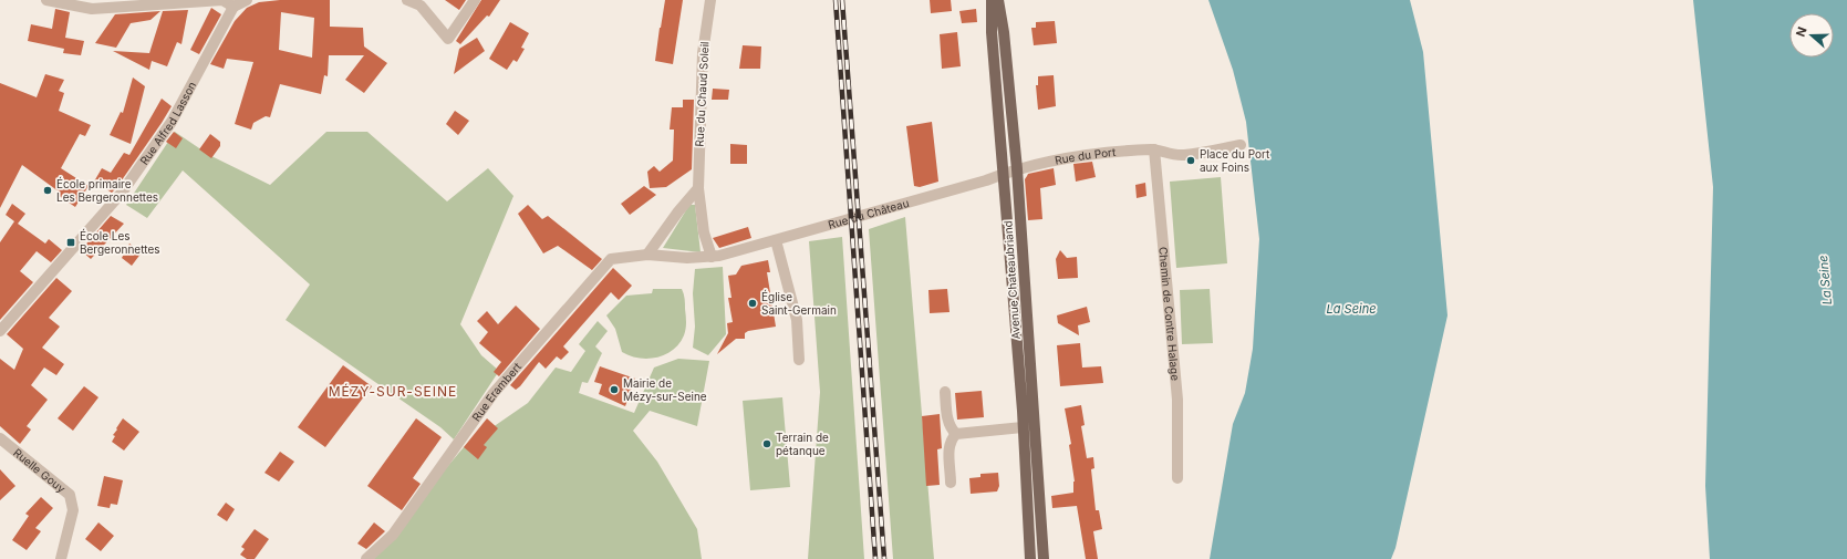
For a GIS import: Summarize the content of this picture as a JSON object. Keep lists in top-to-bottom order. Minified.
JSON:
{"streets":{"main road":["Avenue Chateaubriand"],"street":["Rue du Chaud Soleil","Rue Alfred Lasson","Rue du Port","Rue du Château","Chemin de Contre Halage","Rue Erambert","Ruelle Gouy"]},"crossings":[["Rue du Chaud Soleil","Rue du Château"],["Rue du Chaud Soleil","Rue Erambert"],["Rue du Port","Rue du Château"],["Rue du Port","Avenue Chateaubriand"],["Rue du Port","Chemin de Contre Halage"],["Rue du Château","Avenue Chateaubriand"],["Rue du Château","Rue Erambert"]],"districts":["MÉZY-SUR-SEINE"],"water":["La Seine"],"places":{"other":["Place du Port aux Foins","École primaire Les Bergeronnettes","Église Saint-Germain","Mairie de Mézy-sur-Seine","Terrain de pétanque"],"transit":["École Les Bergeronnettes"]},"north":"left"}
